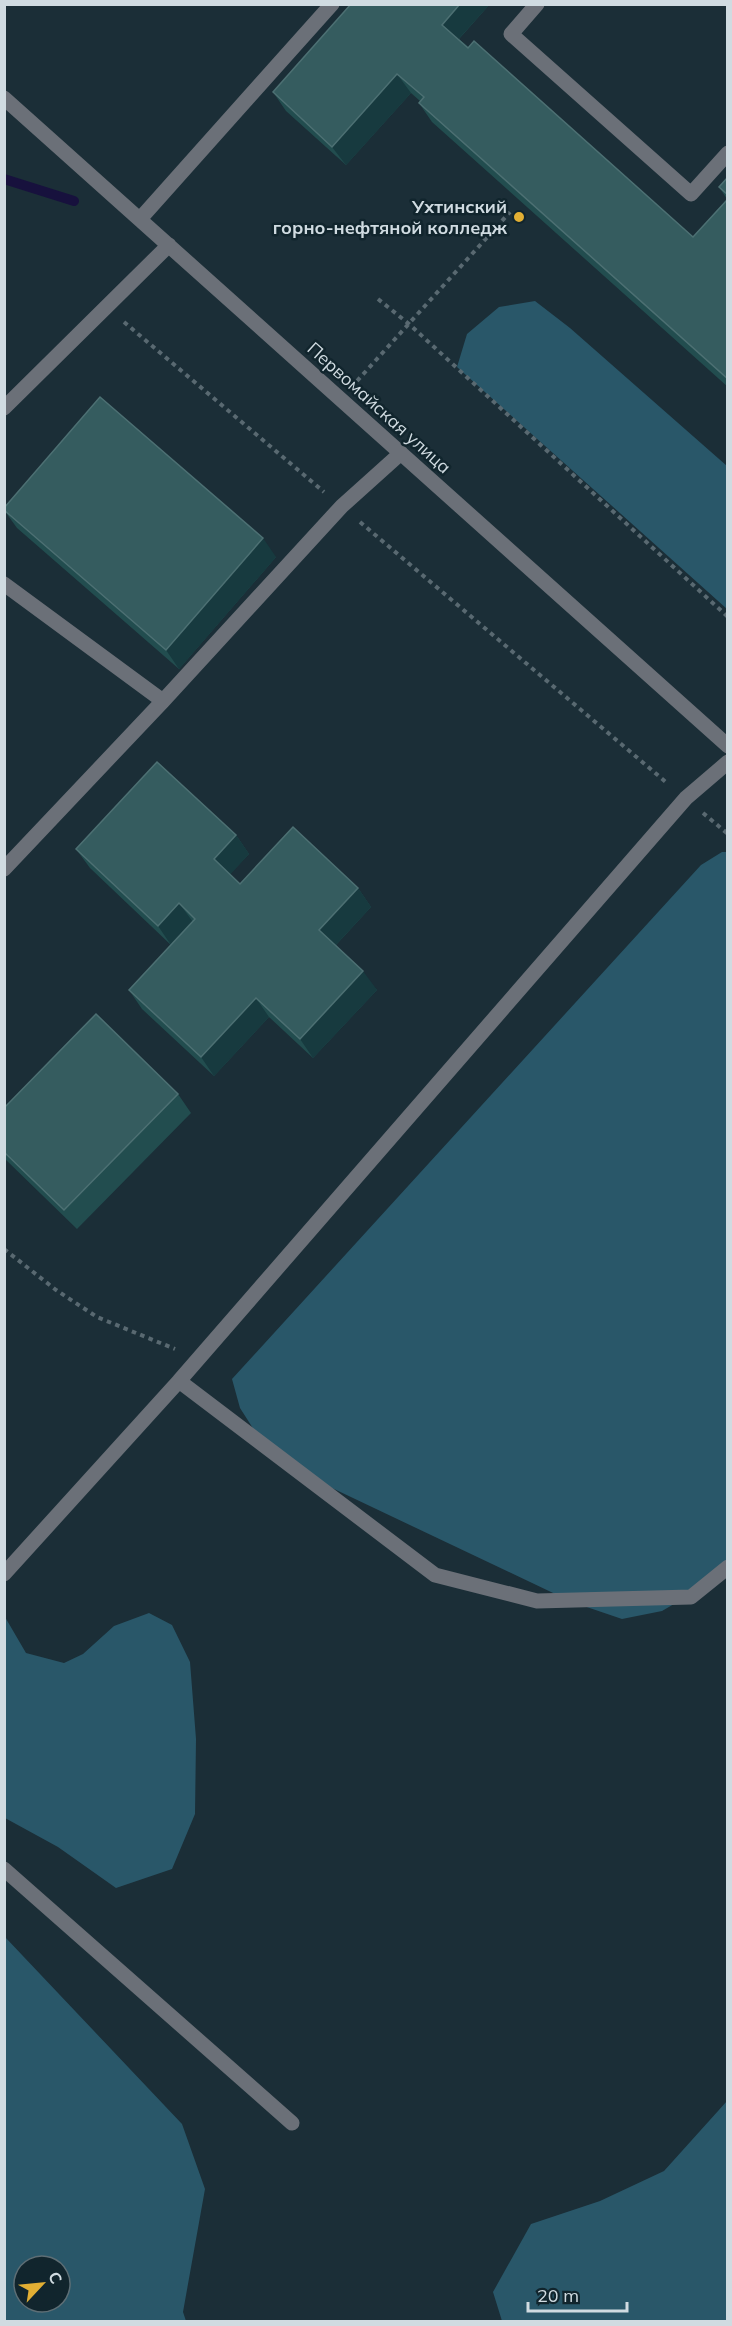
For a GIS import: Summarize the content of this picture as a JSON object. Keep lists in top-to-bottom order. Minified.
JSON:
{"streets":{"street":["Первомайская улица"]},"places":["Ухтинский горно-нефтяной колледж"],"scale_bar":"20 m","north":"top right"}
